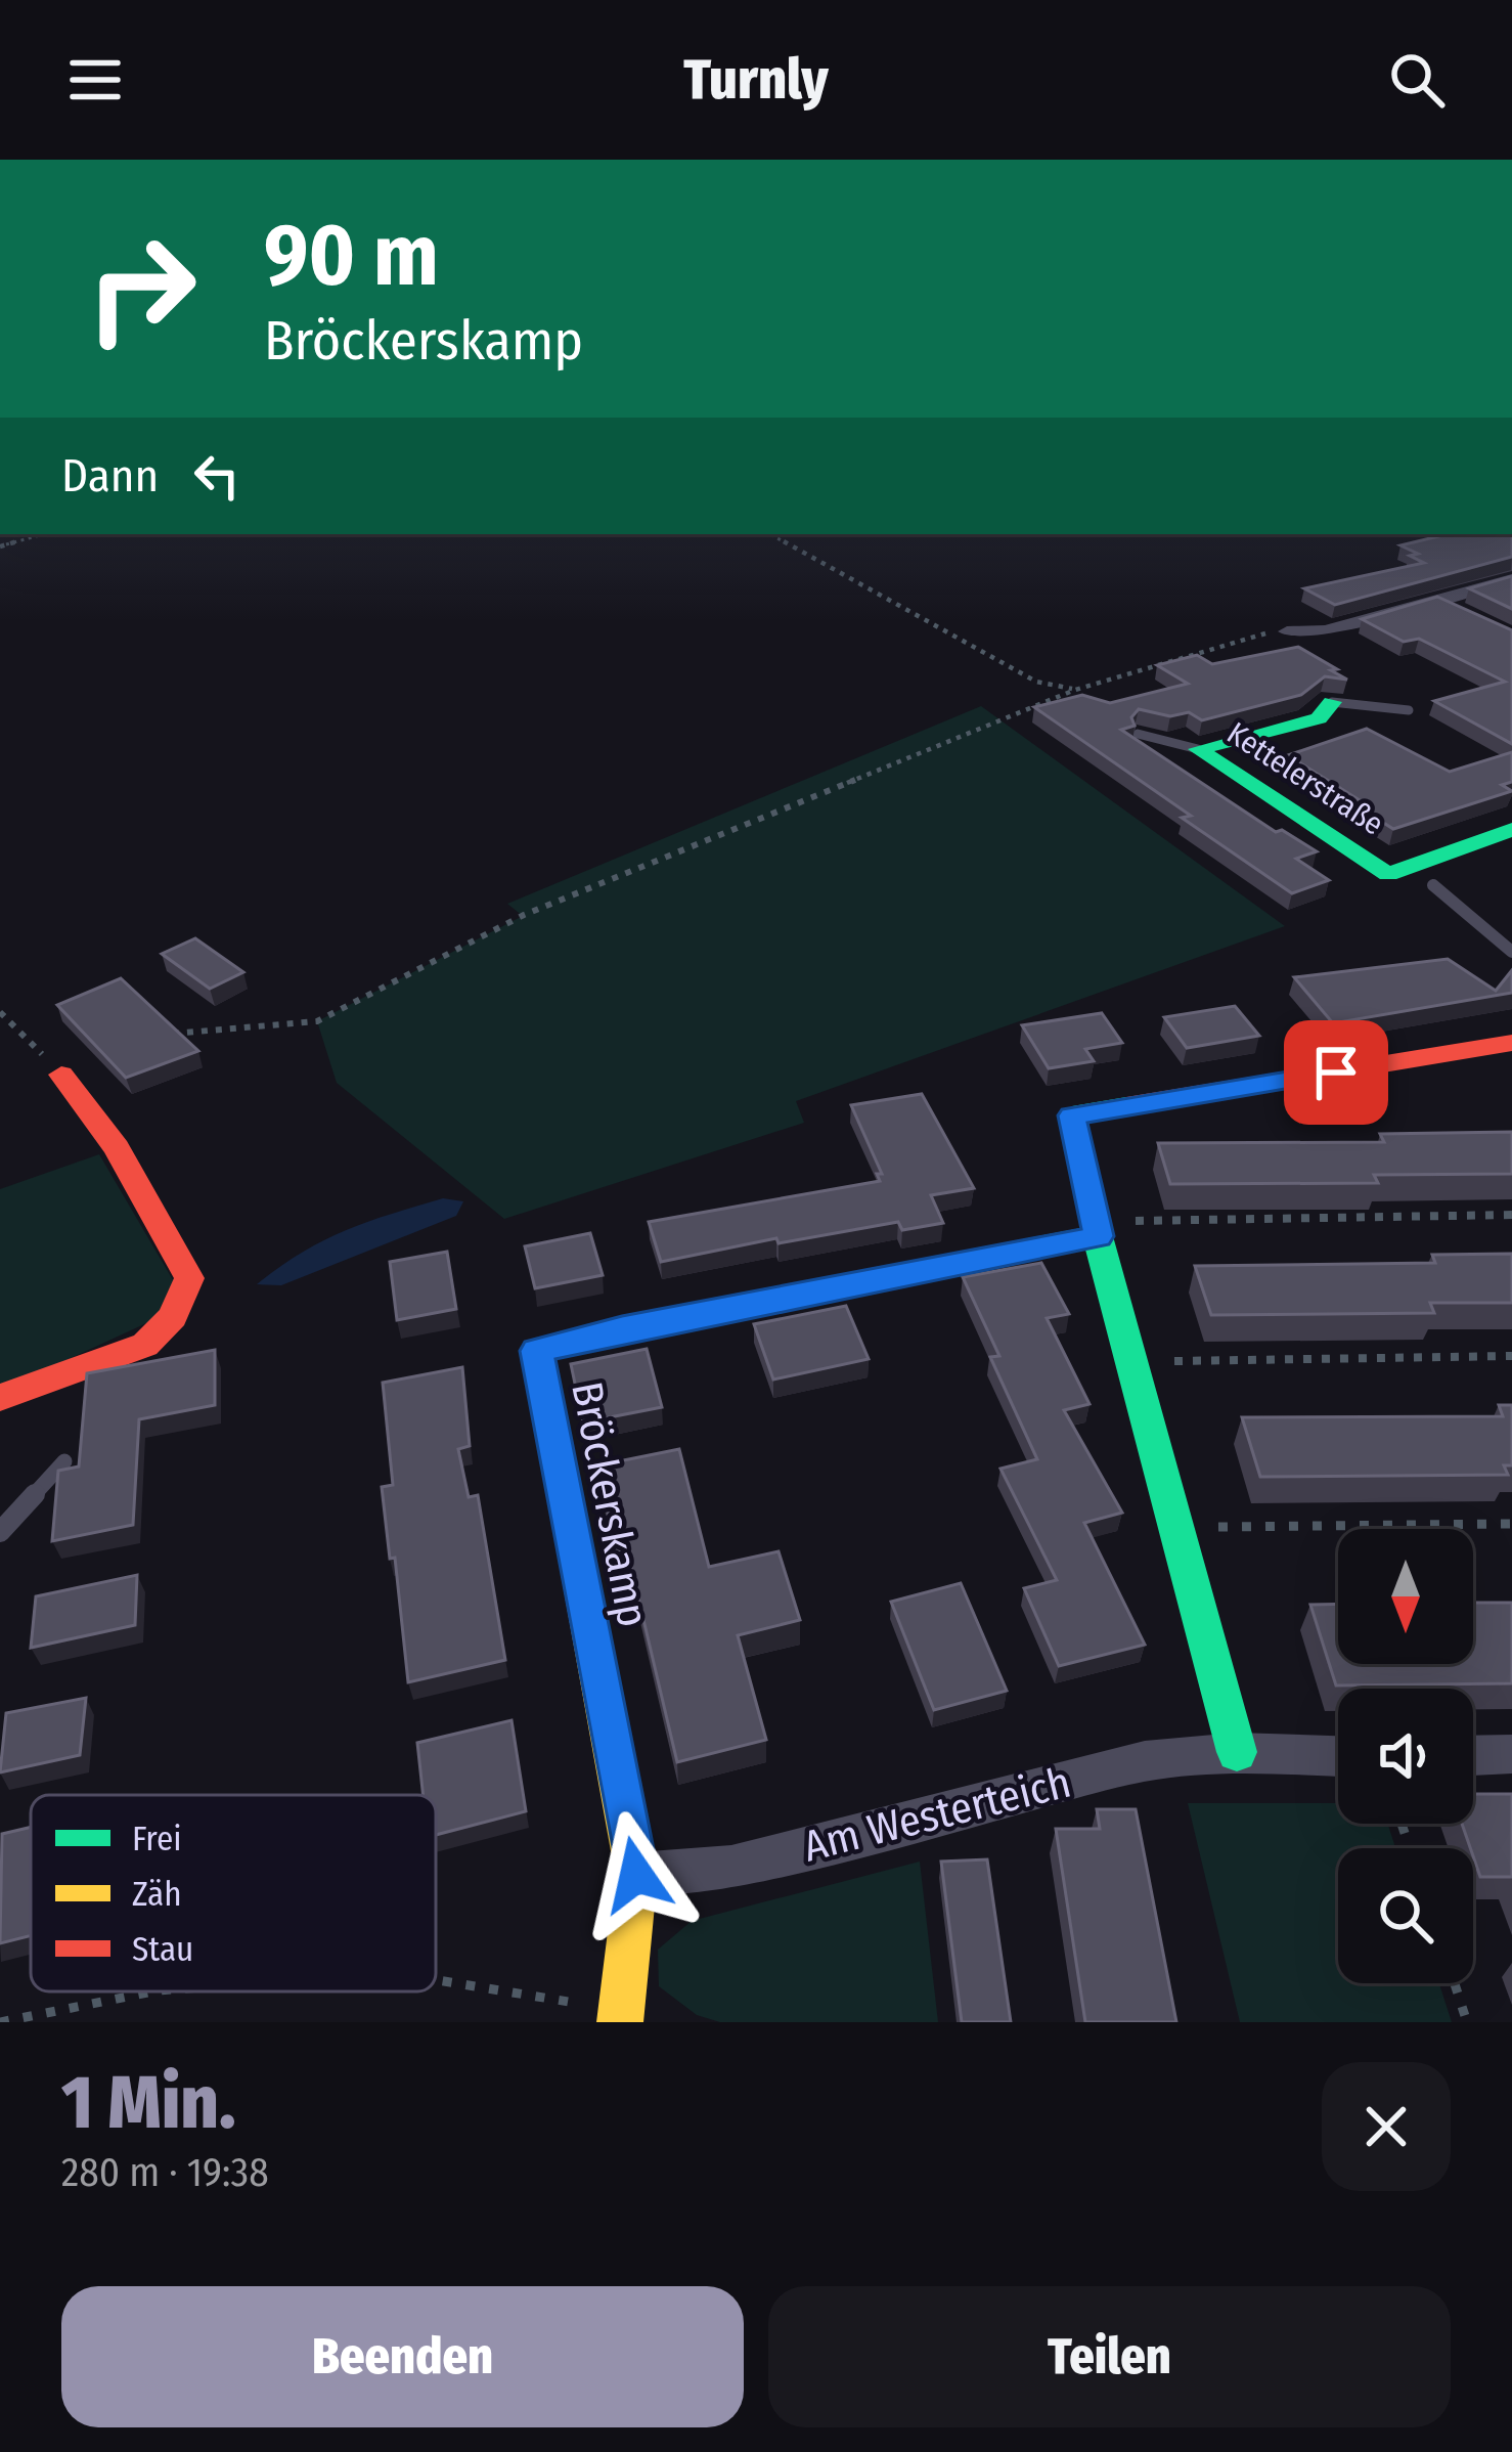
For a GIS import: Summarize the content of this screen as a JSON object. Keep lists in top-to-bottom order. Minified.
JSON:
{"streets":{"street":["Kettelerstraße","Bröckerskamp","Am Westerteich"]},"crossings":[["Bröckerskamp","Am Westerteich"]],"legend":["Frei","Zäh","Stau"],"north":"bottom","page":{"header":"Turnly","turn":["90 m","Bröckerskamp"],"then":"Dann","heading":["1 Min.","280 m · 19:38"],"buttons":["Beenden","Teilen"]}}
